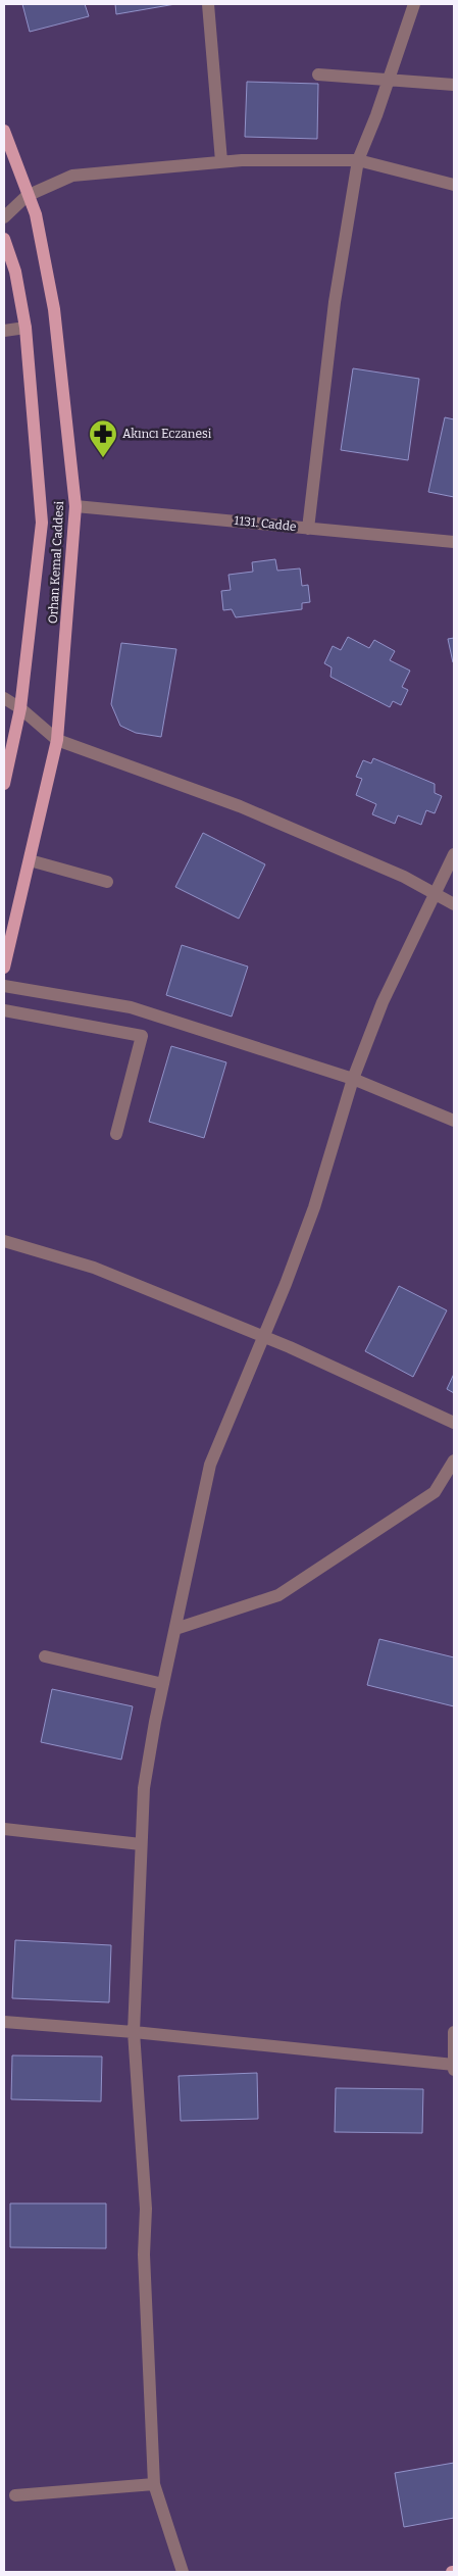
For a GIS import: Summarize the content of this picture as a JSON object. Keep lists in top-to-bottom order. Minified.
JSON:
{"streets":{"main road":["Orhan Kemal Caddesi"],"street":["1131. Cadde"]},"crossings":[["1131. Cadde","Orhan Kemal Caddesi"]],"places":{"pharmacy":["Akıncı Eczanesi"]}}
